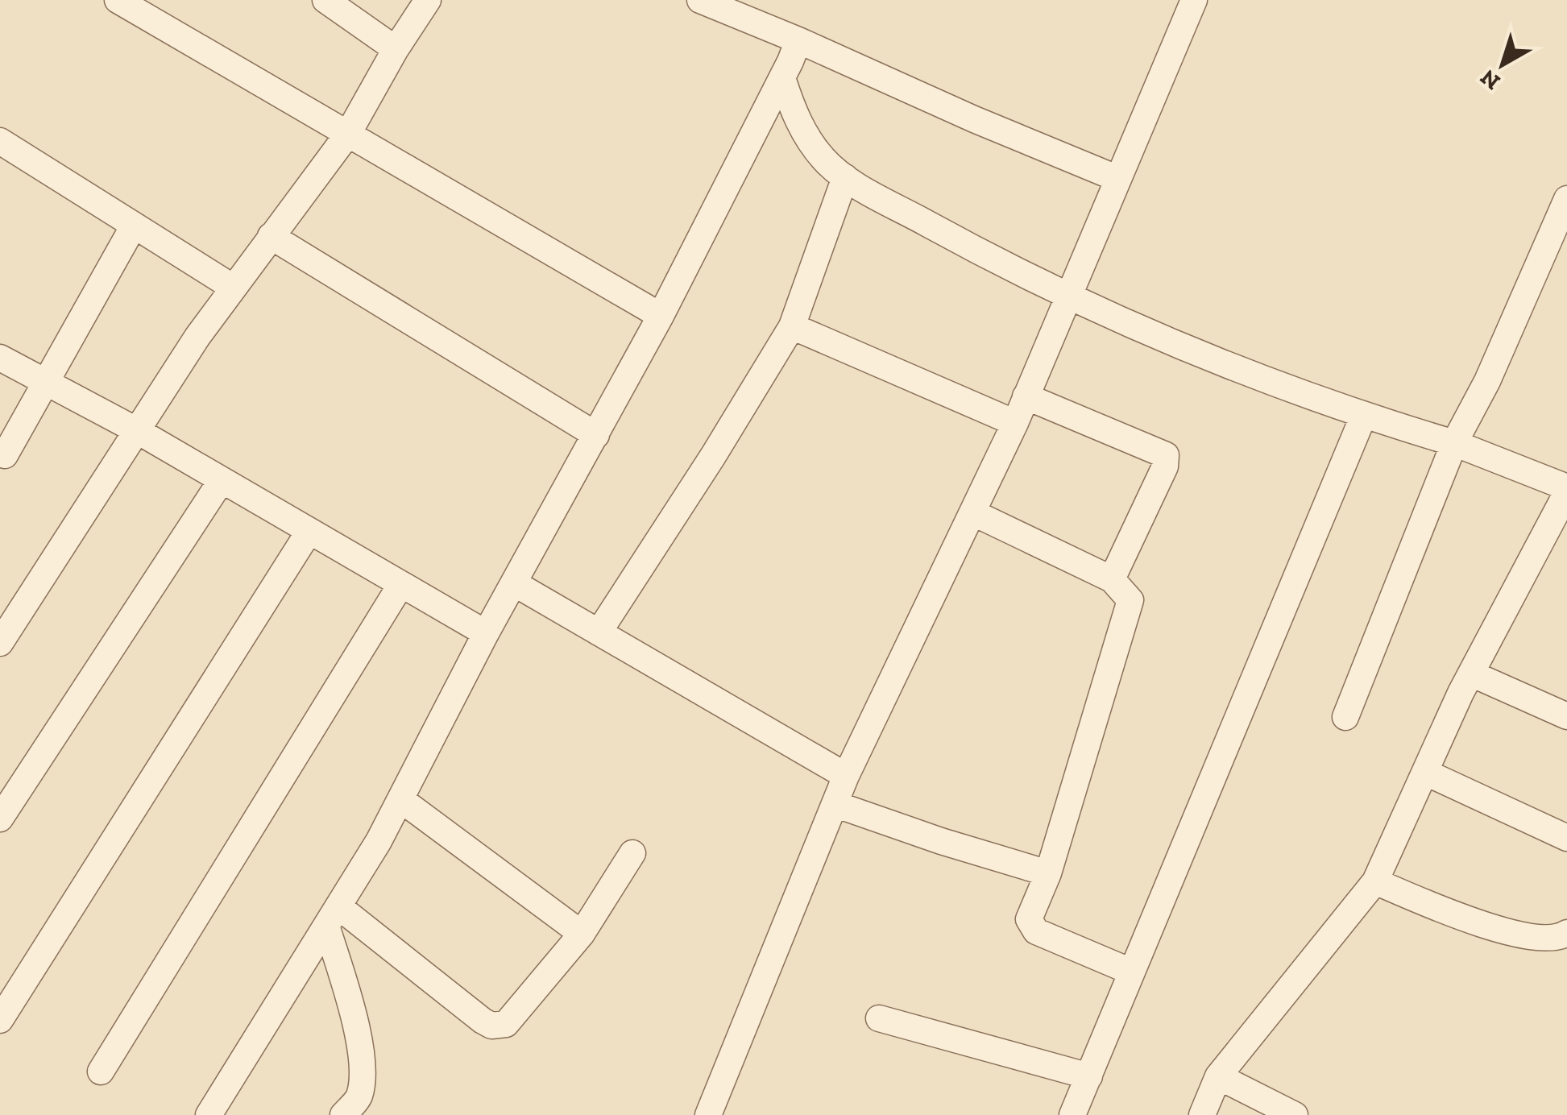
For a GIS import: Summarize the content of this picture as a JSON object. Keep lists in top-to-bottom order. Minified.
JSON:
{"north":"bottom left"}
